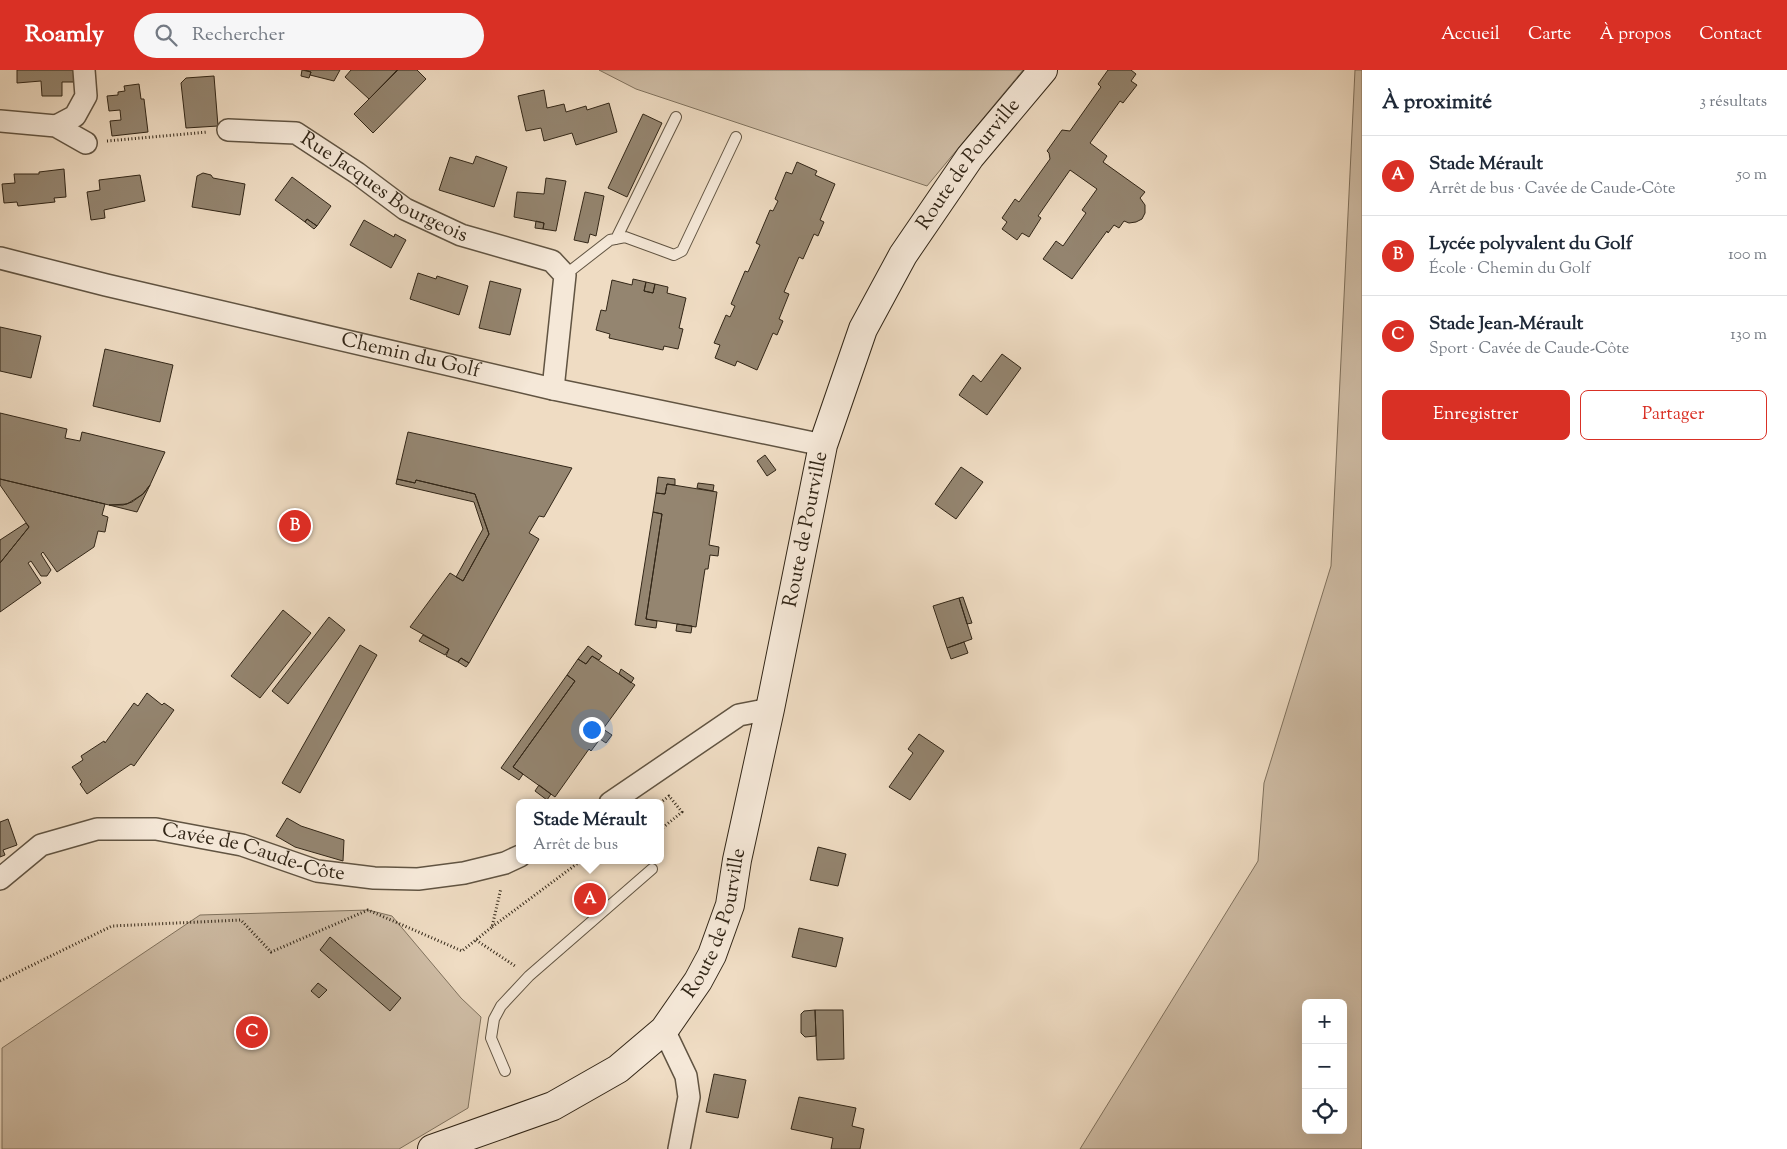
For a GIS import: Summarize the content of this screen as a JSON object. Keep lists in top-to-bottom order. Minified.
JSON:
{"streets":{"main road":["Route de Pourville"],"street":["Rue Jacques Bourgeois","Chemin du Golf","Cavée de Caude-Côte"]},"crossings":[["Route de Pourville","Chemin du Golf"]],"page":{"header":"Roamly","search":"Rechercher","nav":["Accueil","Carte","À propos","Contact"],"heading":["À proximité","3 résultats"],"list":[{"mark":"A","name":"Stade Mérault","note":"Arrêt de bus · Cavée de Caude-Côte","value":"50 m"},{"mark":"B","name":"Lycée polyvalent du Golf","note":"École · Chemin du Golf","value":"100 m"},{"mark":"C","name":"Stade Jean-Mérault","note":"Sport · Cavée de Caude-Côte","value":"130 m"}],"buttons":["Enregistrer","Partager"],"pins":["B","A","C"],"popup":["Stade Mérault","Arrêt de bus"],"map_buttons":["+","−"]}}
